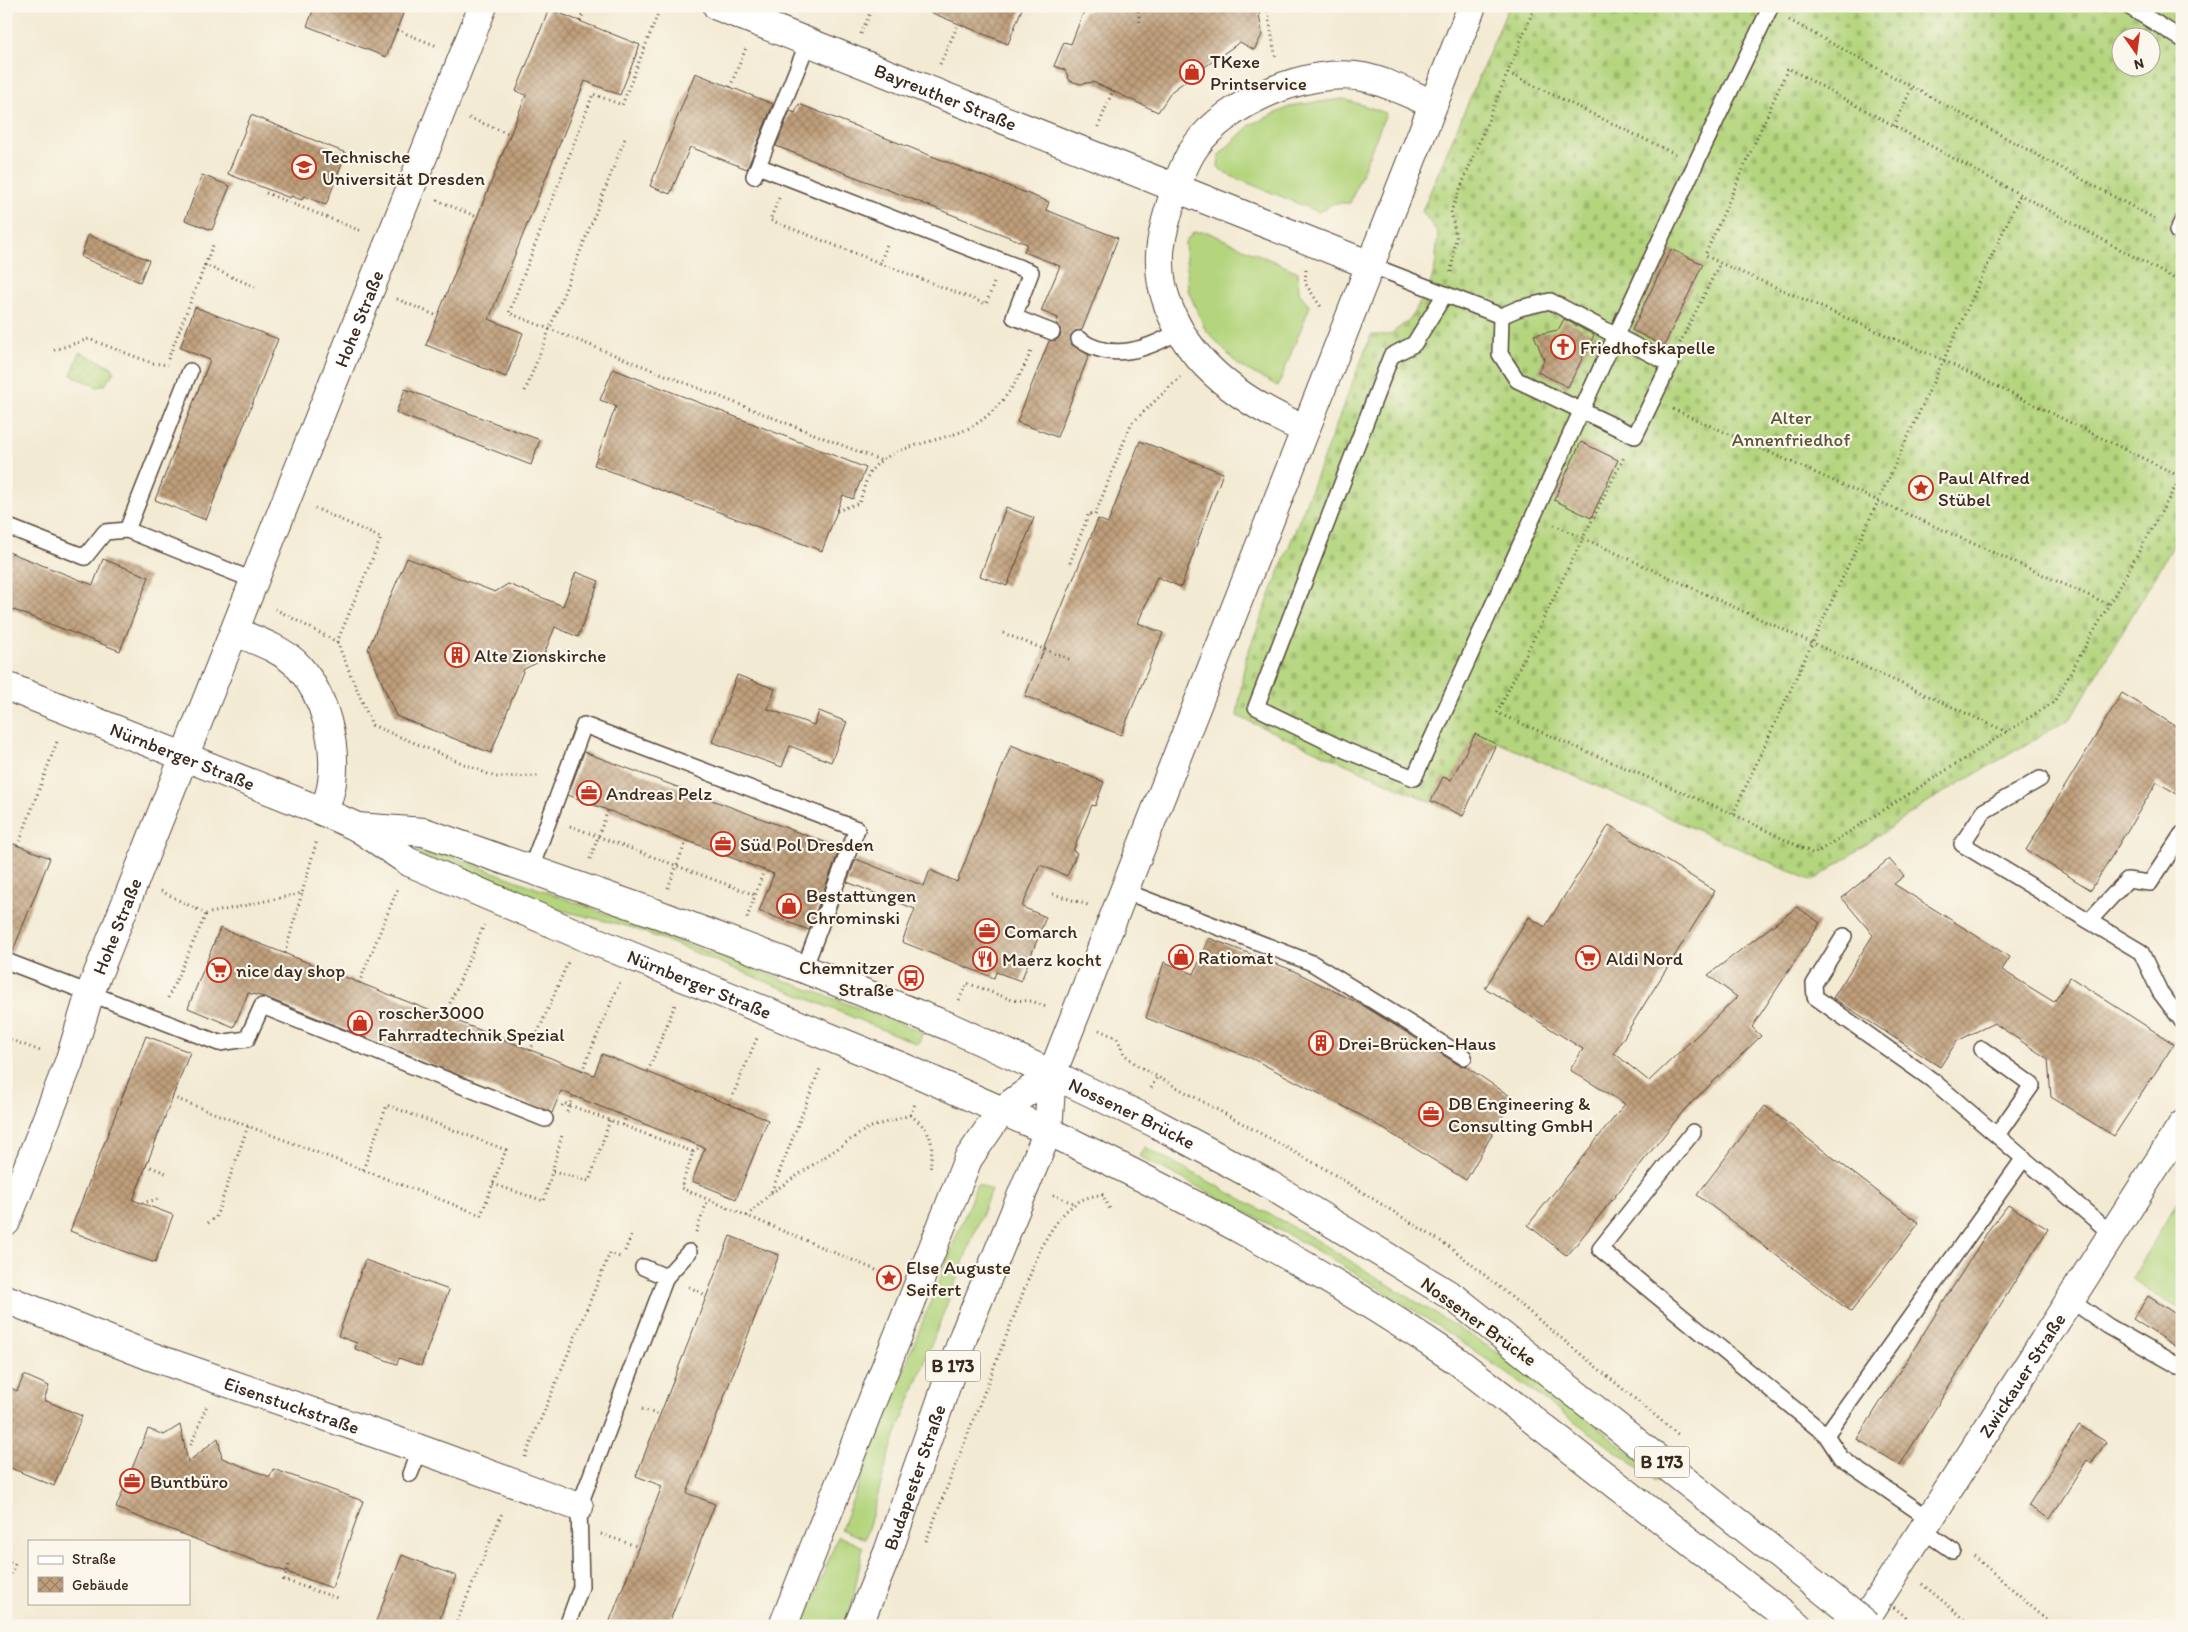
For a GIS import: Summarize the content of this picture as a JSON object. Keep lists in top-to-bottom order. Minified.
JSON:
{"streets":{"street":["Bayreuther Straße","Hohe Straße","Nürnberger Straße","Nossener Brücke","B 173","Zwickauer Straße","Eisenstuckstraße","Budapester Straße"]},"crossings":[["Bayreuther Straße","Budapester Straße"],["Hohe Straße","Nürnberger Straße"],["Nürnberger Straße","Nossener Brücke"],["Nürnberger Straße","B 173"],["Nürnberger Straße","Budapester Straße"],["Nossener Brücke","Budapester Straße"],["B 173","Budapester Straße"]],"parks":["Alter Annenfriedhof"],"places":{"shop":["TKexe Printservice","Bestattungen Chrominski","Ratiomat","roscher3000 Fahrradtechnik Spezial"],"school or university":["Technische Universität Dresden"],"church":["Friedhofskapelle"],"place":["Paul Alfred Stübel","Else Auguste Seifert"],"building":["Alte Zionskirche","Drei-Brücken-Haus"],"office":["Andreas Pelz","Süd Pol Dresden","Comarch","DB Engineering & Consulting GmbH","Buntbüro"],"supermarket":["Aldi Nord","nice day shop"],"restaurant":["Maerz kocht"],"bus stop":["Chemnitzer Straße"]},"legend":["Straße","Gebäude"],"north":"bottom"}
